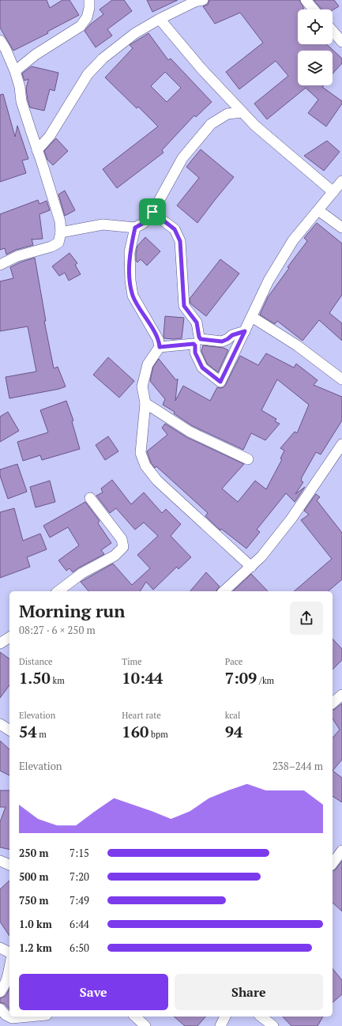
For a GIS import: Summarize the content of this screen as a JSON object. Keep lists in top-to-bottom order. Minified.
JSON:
{"page":{"heading":["Morning run","08:27 · 6 × 250 m"],"stats":[["Distance","1.50 km"],["Time","10:44"],["Pace","7:09 /km"],["Elevation","54 m"],["Heart rate","160 bpm"],["kcal","94"]],"chart":["Elevation","238–244 m"],"list":[{"name":"250 m","note":"7:15"},{"name":"500 m","note":"7:20"},{"name":"750 m","note":"7:49"},{"name":"1.0 km","note":"6:44"},{"name":"1.2 km","note":"6:50"}],"buttons":["Save","Share"]}}
